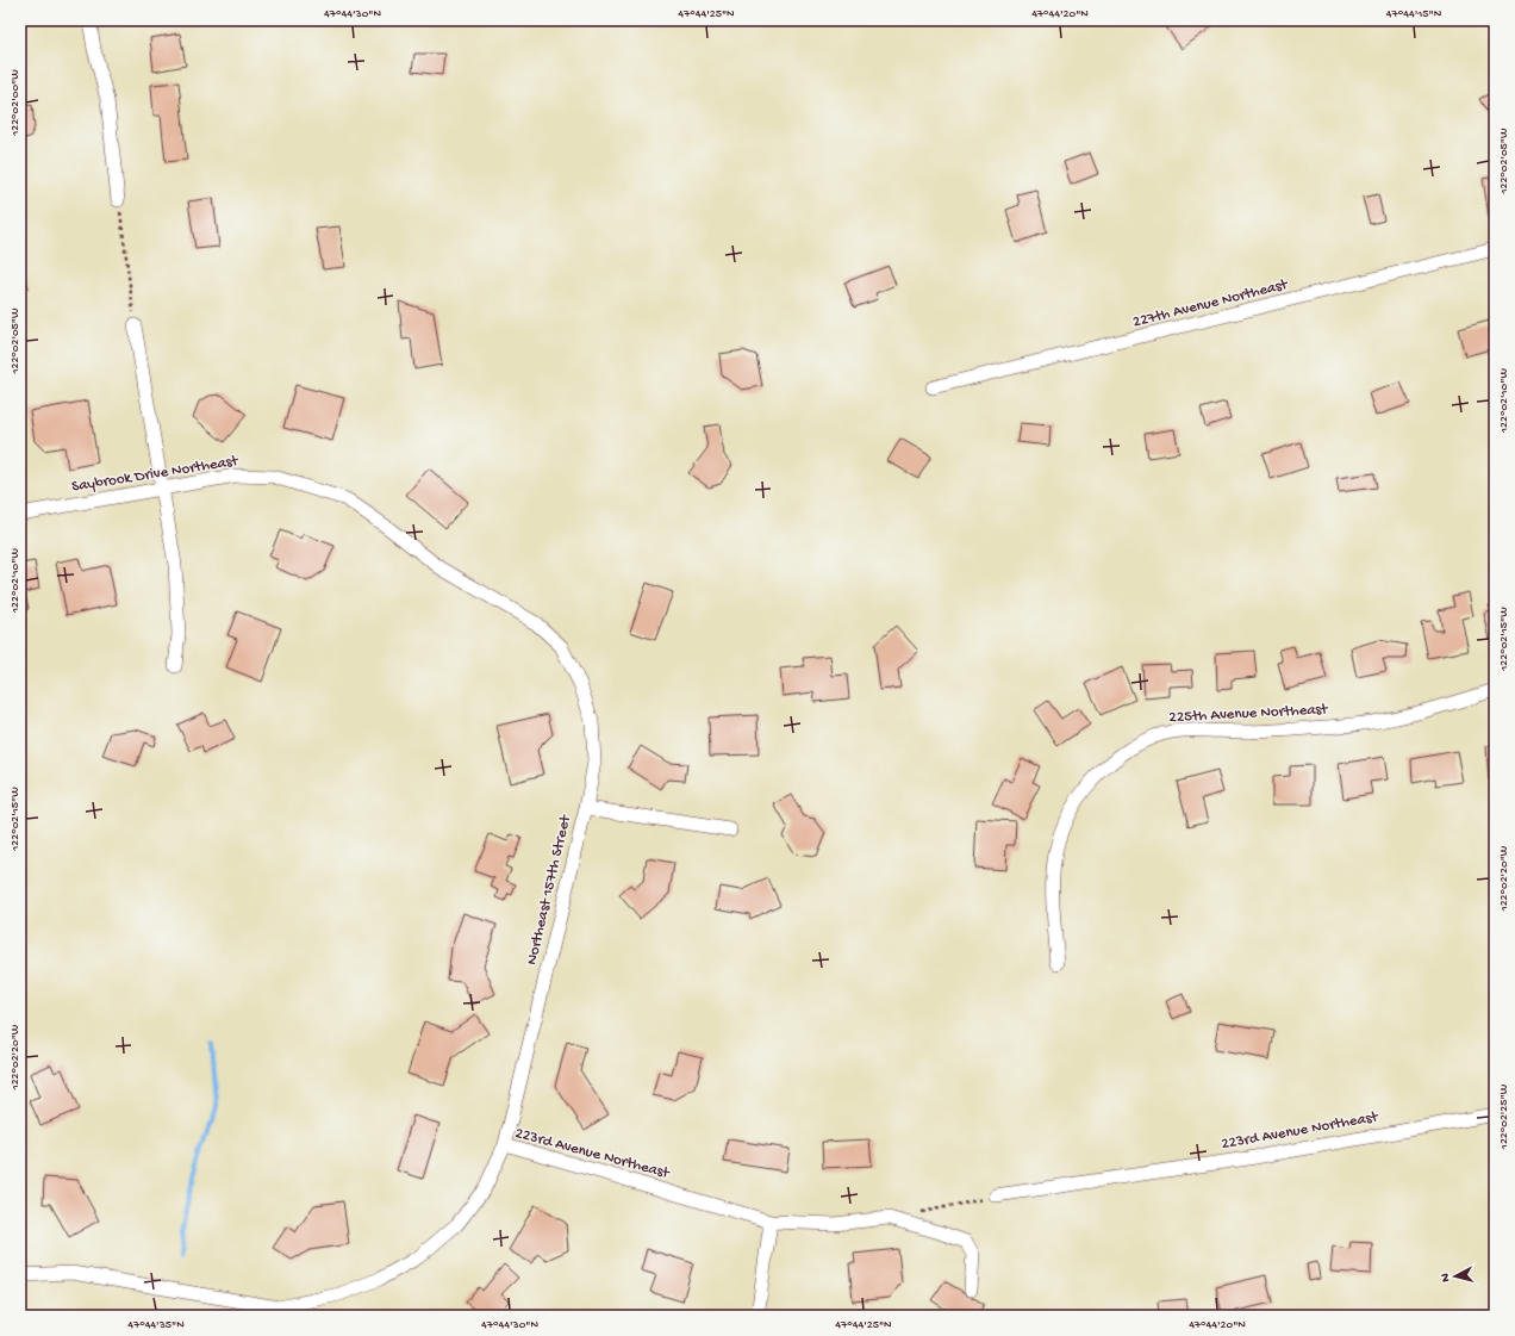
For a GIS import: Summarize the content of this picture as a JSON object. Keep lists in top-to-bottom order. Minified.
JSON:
{"streets":{"street":["227th Avenue Northeast","Saybrook Drive Northeast","225th Avenue Northeast","Northeast 157th Street","223rd Avenue Northeast"]},"crossings":[["Saybrook Drive Northeast","Northeast 157th Street"],["Northeast 157th Street","223rd Avenue Northeast"]],"north":"left","coordinates":["47°44'30\"N","47°44'25\"N","47°44'20\"N","47°44'15\"N","122°02'00\"W","122°02'05\"W","122°02'10\"W","122°02'15\"W","122°02'20\"W","122°02'25\"W","47°44'35\"N"]}
